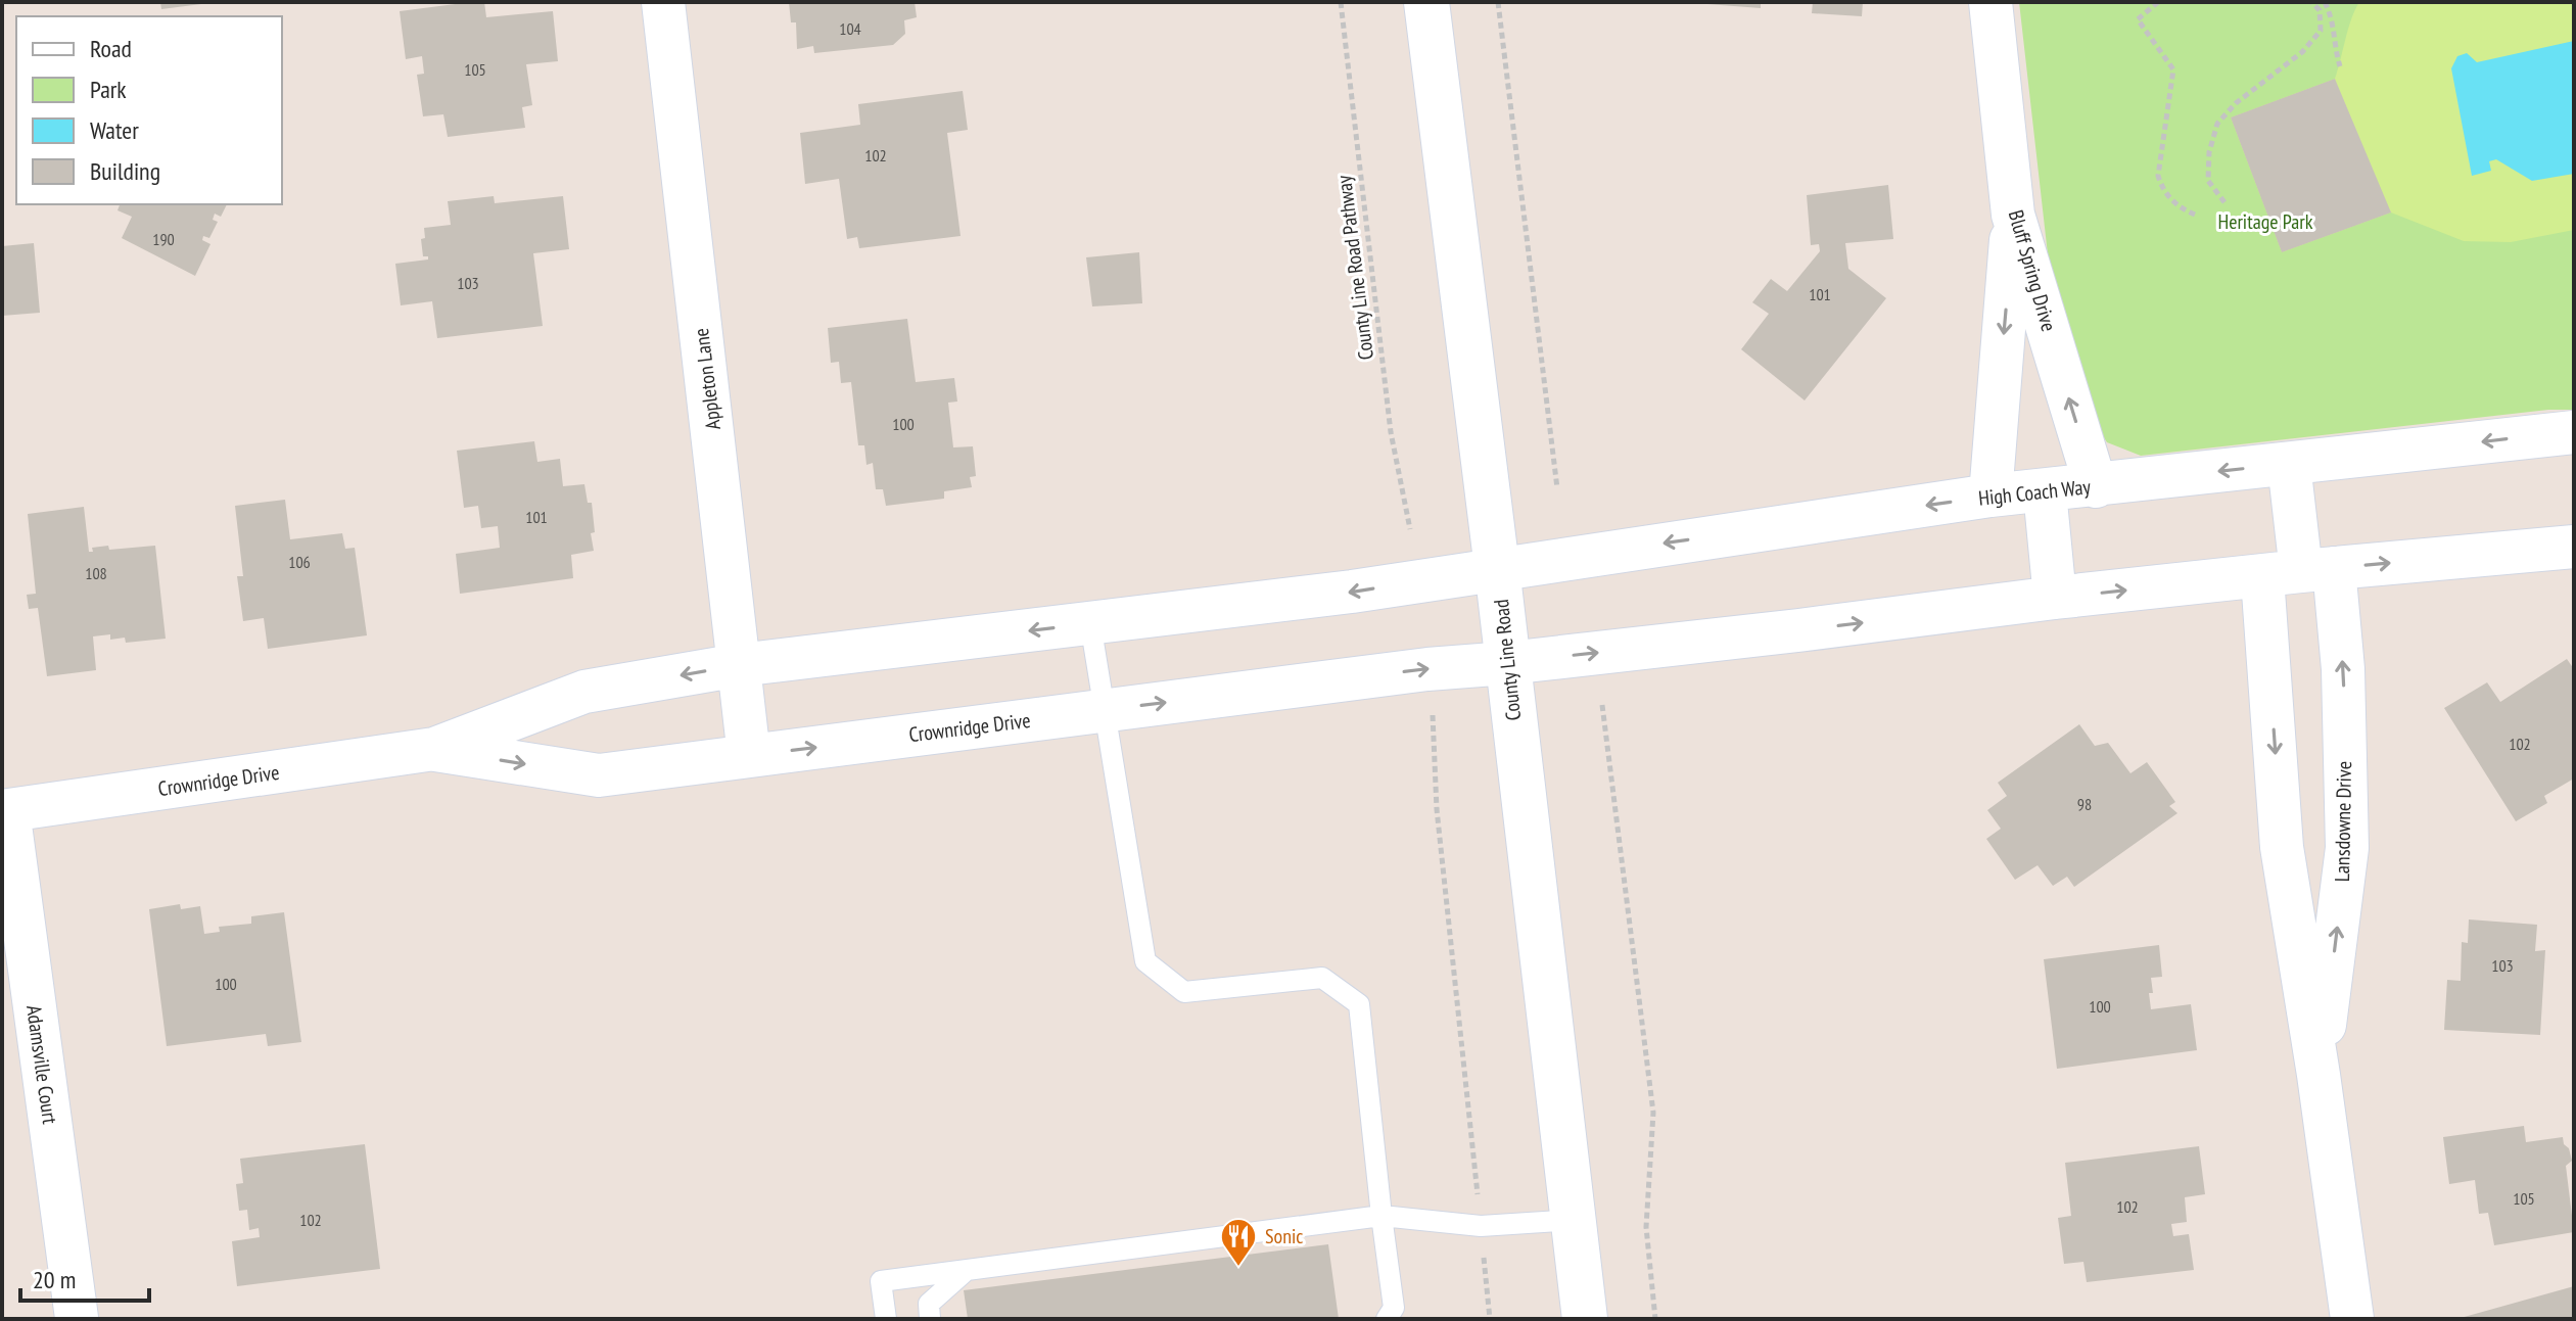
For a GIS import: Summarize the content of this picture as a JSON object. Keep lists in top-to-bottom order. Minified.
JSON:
{"streets":{"main road":["County Line Road"],"street":["Bluff Spring Drive","Appleton Lane","High Coach Way","Crownridge Drive","Lansdowne Drive","Adamsville Court"],"path":["County Line Road Pathway"]},"crossings":[["Bluff Spring Drive","High Coach Way"],["Appleton Lane","Crownridge Drive"],["High Coach Way","County Line Road"],["High Coach Way","Crownridge Drive"],["County Line Road","Crownridge Drive"],["Crownridge Drive","Adamsville Court"]],"parks":["Heritage Park"],"places":{"restaurant":["Sonic"]},"house_numbers":["104","105","102","190","103","101","100","101","106","108","102","98","103","100","100","105","102","102"],"legend":["Road","Park","Water","Building"],"scale_bar":"20 m"}
